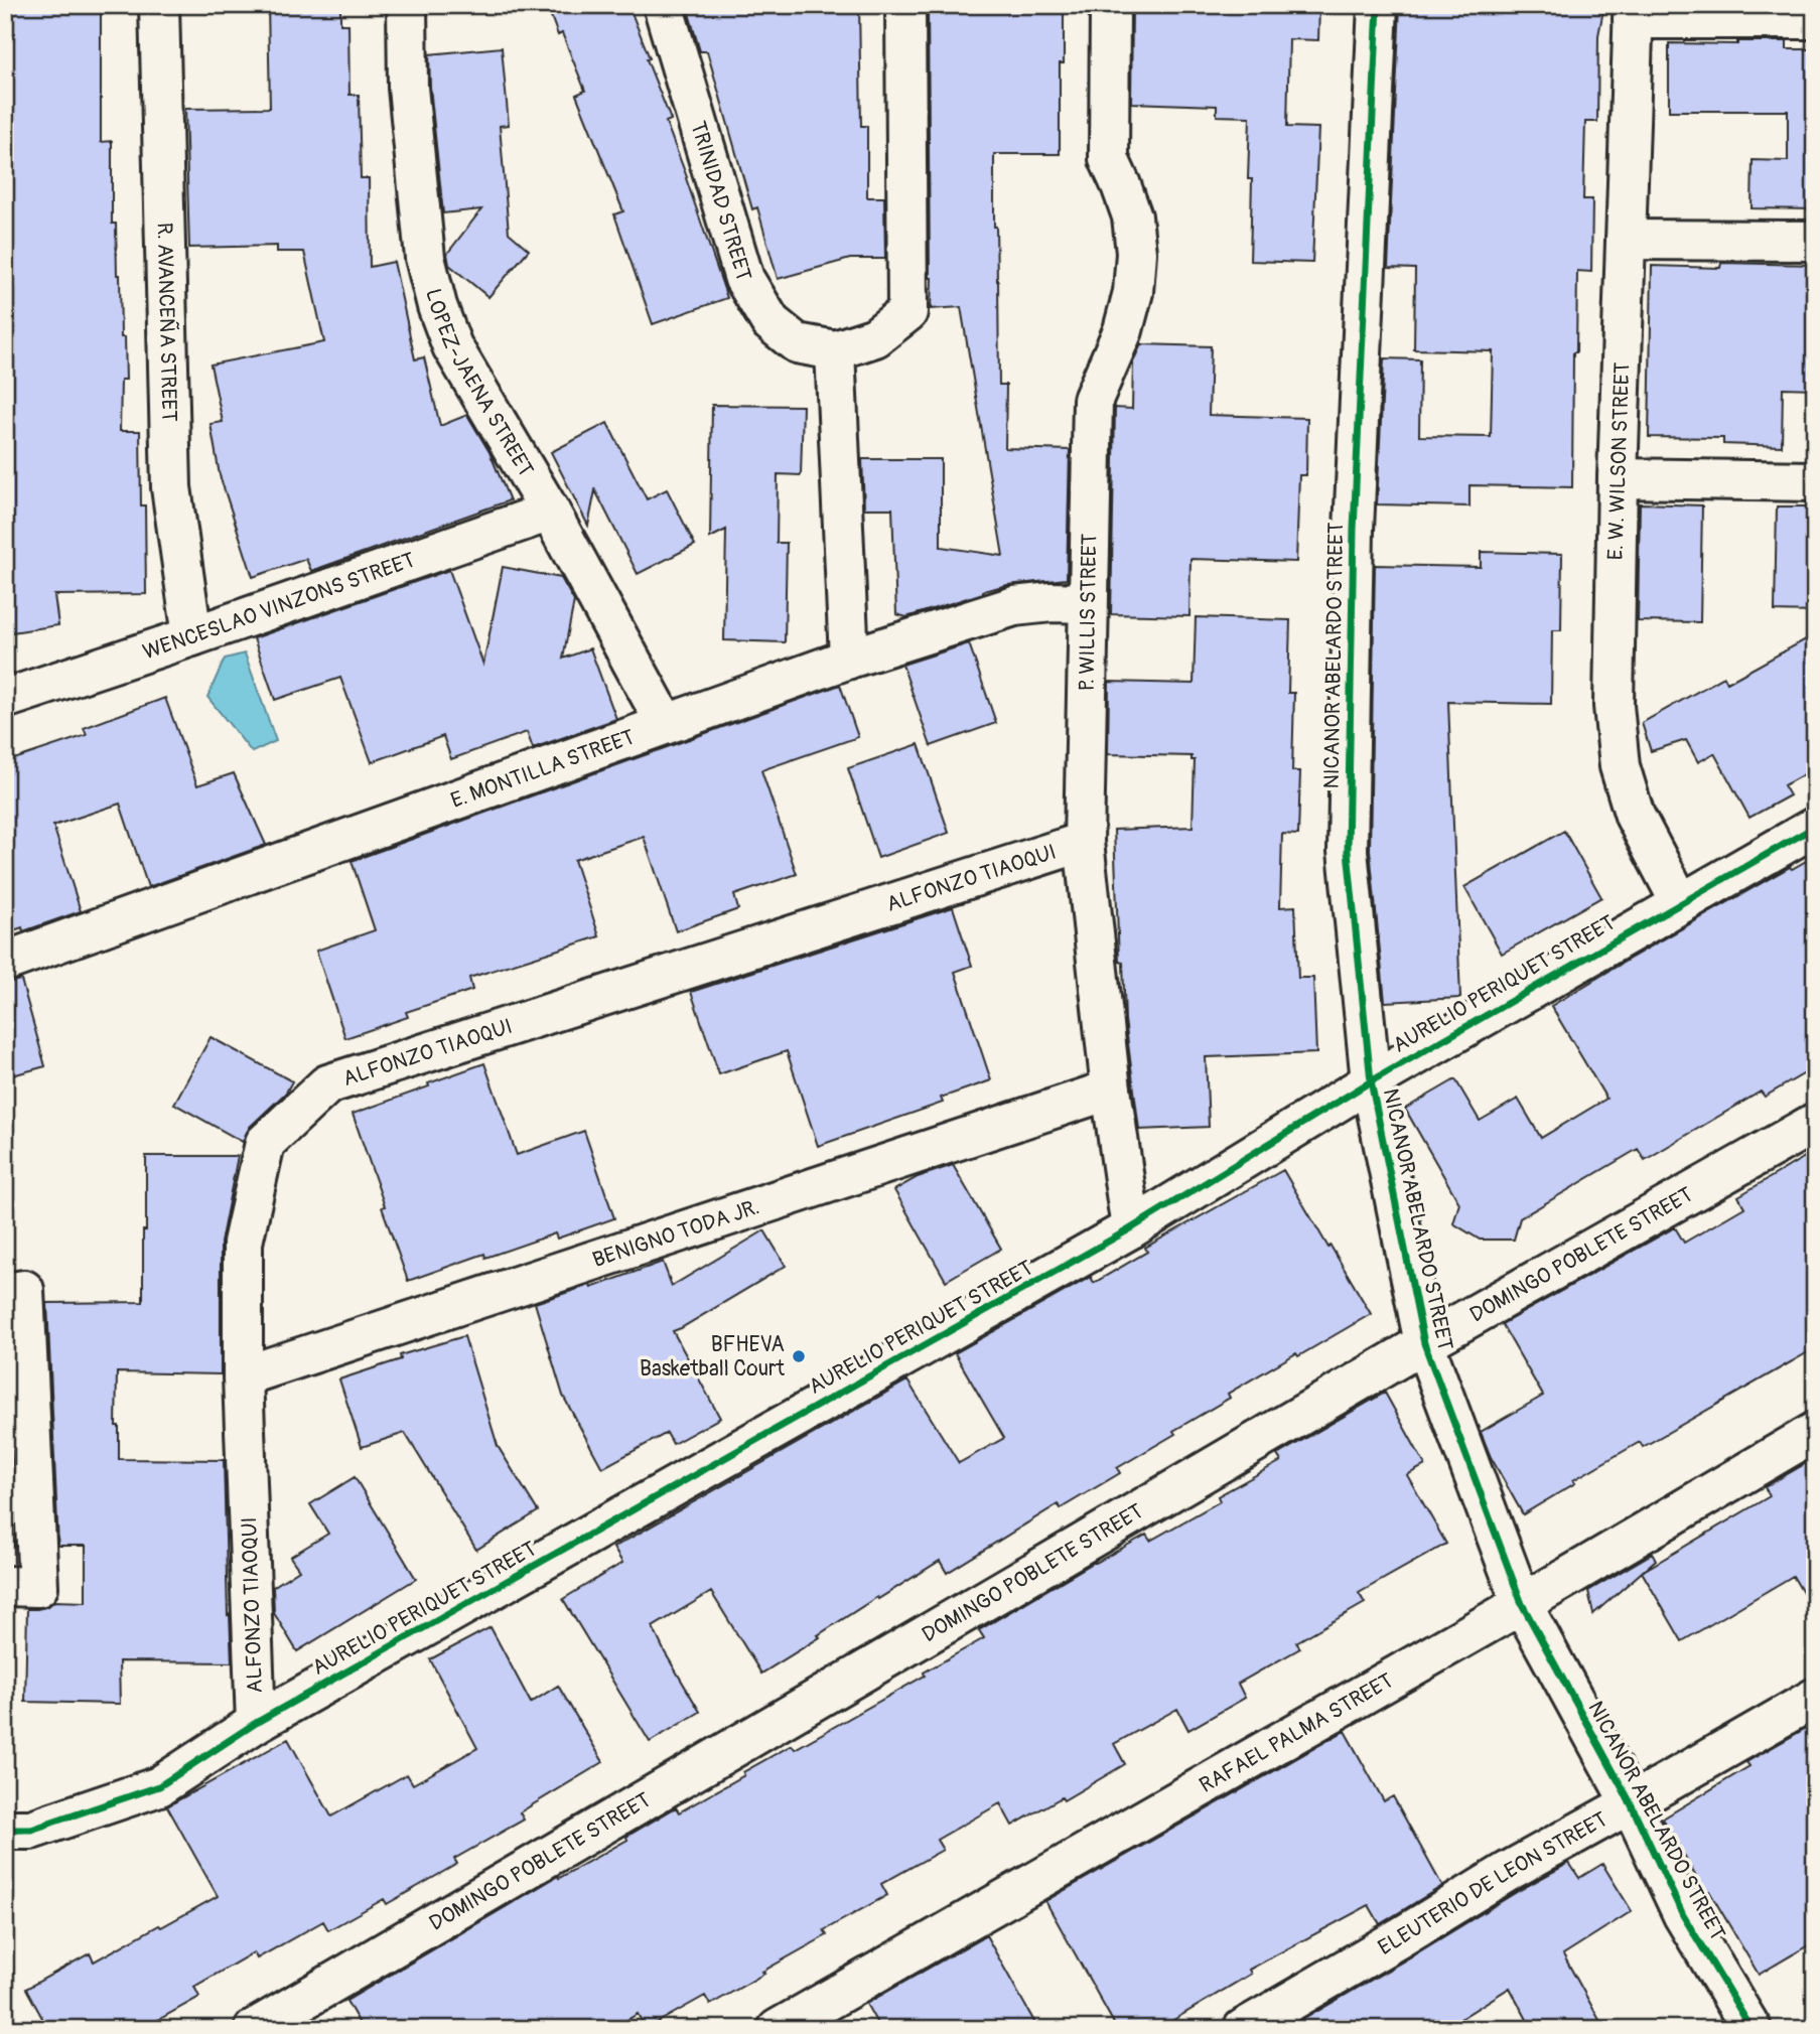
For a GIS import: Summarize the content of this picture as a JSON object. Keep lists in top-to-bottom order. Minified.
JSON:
{"streets":{"street":["TRINIDAD STREET","R. AVANCEÑA STREET","LOPEZ-JAENA STREET","E. W. WILSON STREET","WENCESLAO VINZONS STREET","P. WILLIS STREET","NICANOR ABELARDO STREET","E. MONTILLA STREET","ALFONZO TIAOQUI","AURELIO PERIQUET STREET","BENIGNO TODA JR.","DOMINGO POBLETE STREET","RAFAEL PALMA STREET","ELEUTERIO DE LEON STREET"]},"crossings":[["R. AVANCEÑA STREET","WENCESLAO VINZONS STREET"],["LOPEZ-JAENA STREET","WENCESLAO VINZONS STREET"],["LOPEZ-JAENA STREET","E. MONTILLA STREET"],["E. W. WILSON STREET","AURELIO PERIQUET STREET"],["P. WILLIS STREET","E. MONTILLA STREET"],["P. WILLIS STREET","ALFONZO TIAOQUI"],["P. WILLIS STREET","AURELIO PERIQUET STREET"],["P. WILLIS STREET","BENIGNO TODA JR."],["NICANOR ABELARDO STREET","AURELIO PERIQUET STREET"],["NICANOR ABELARDO STREET","DOMINGO POBLETE STREET"],["NICANOR ABELARDO STREET","RAFAEL PALMA STREET"],["NICANOR ABELARDO STREET","ELEUTERIO DE LEON STREET"],["ALFONZO TIAOQUI","AURELIO PERIQUET STREET"],["ALFONZO TIAOQUI","BENIGNO TODA JR."]],"places":["BFHEVA Basketball Court"]}
